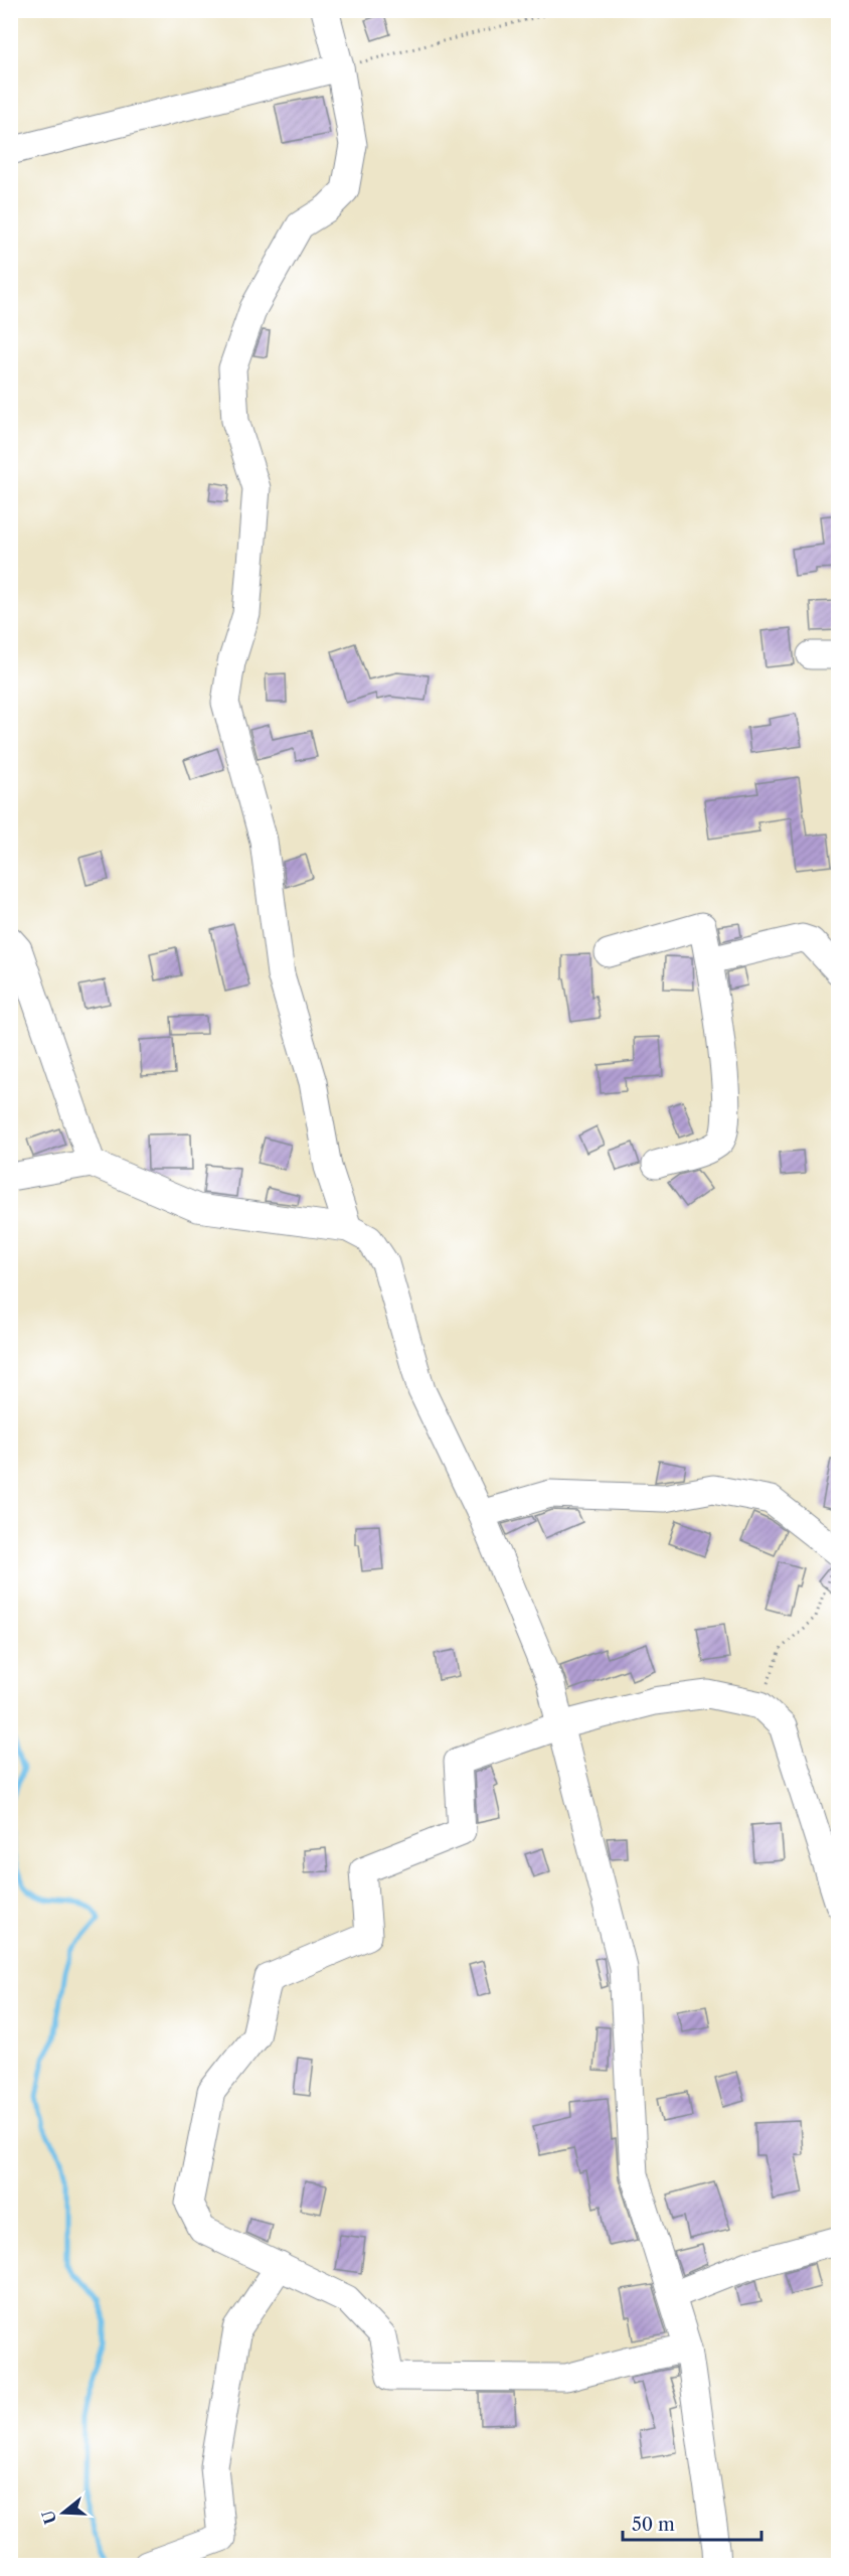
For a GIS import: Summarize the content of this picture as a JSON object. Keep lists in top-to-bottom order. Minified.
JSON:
{"scale_bar":"50 m","north":"left"}
